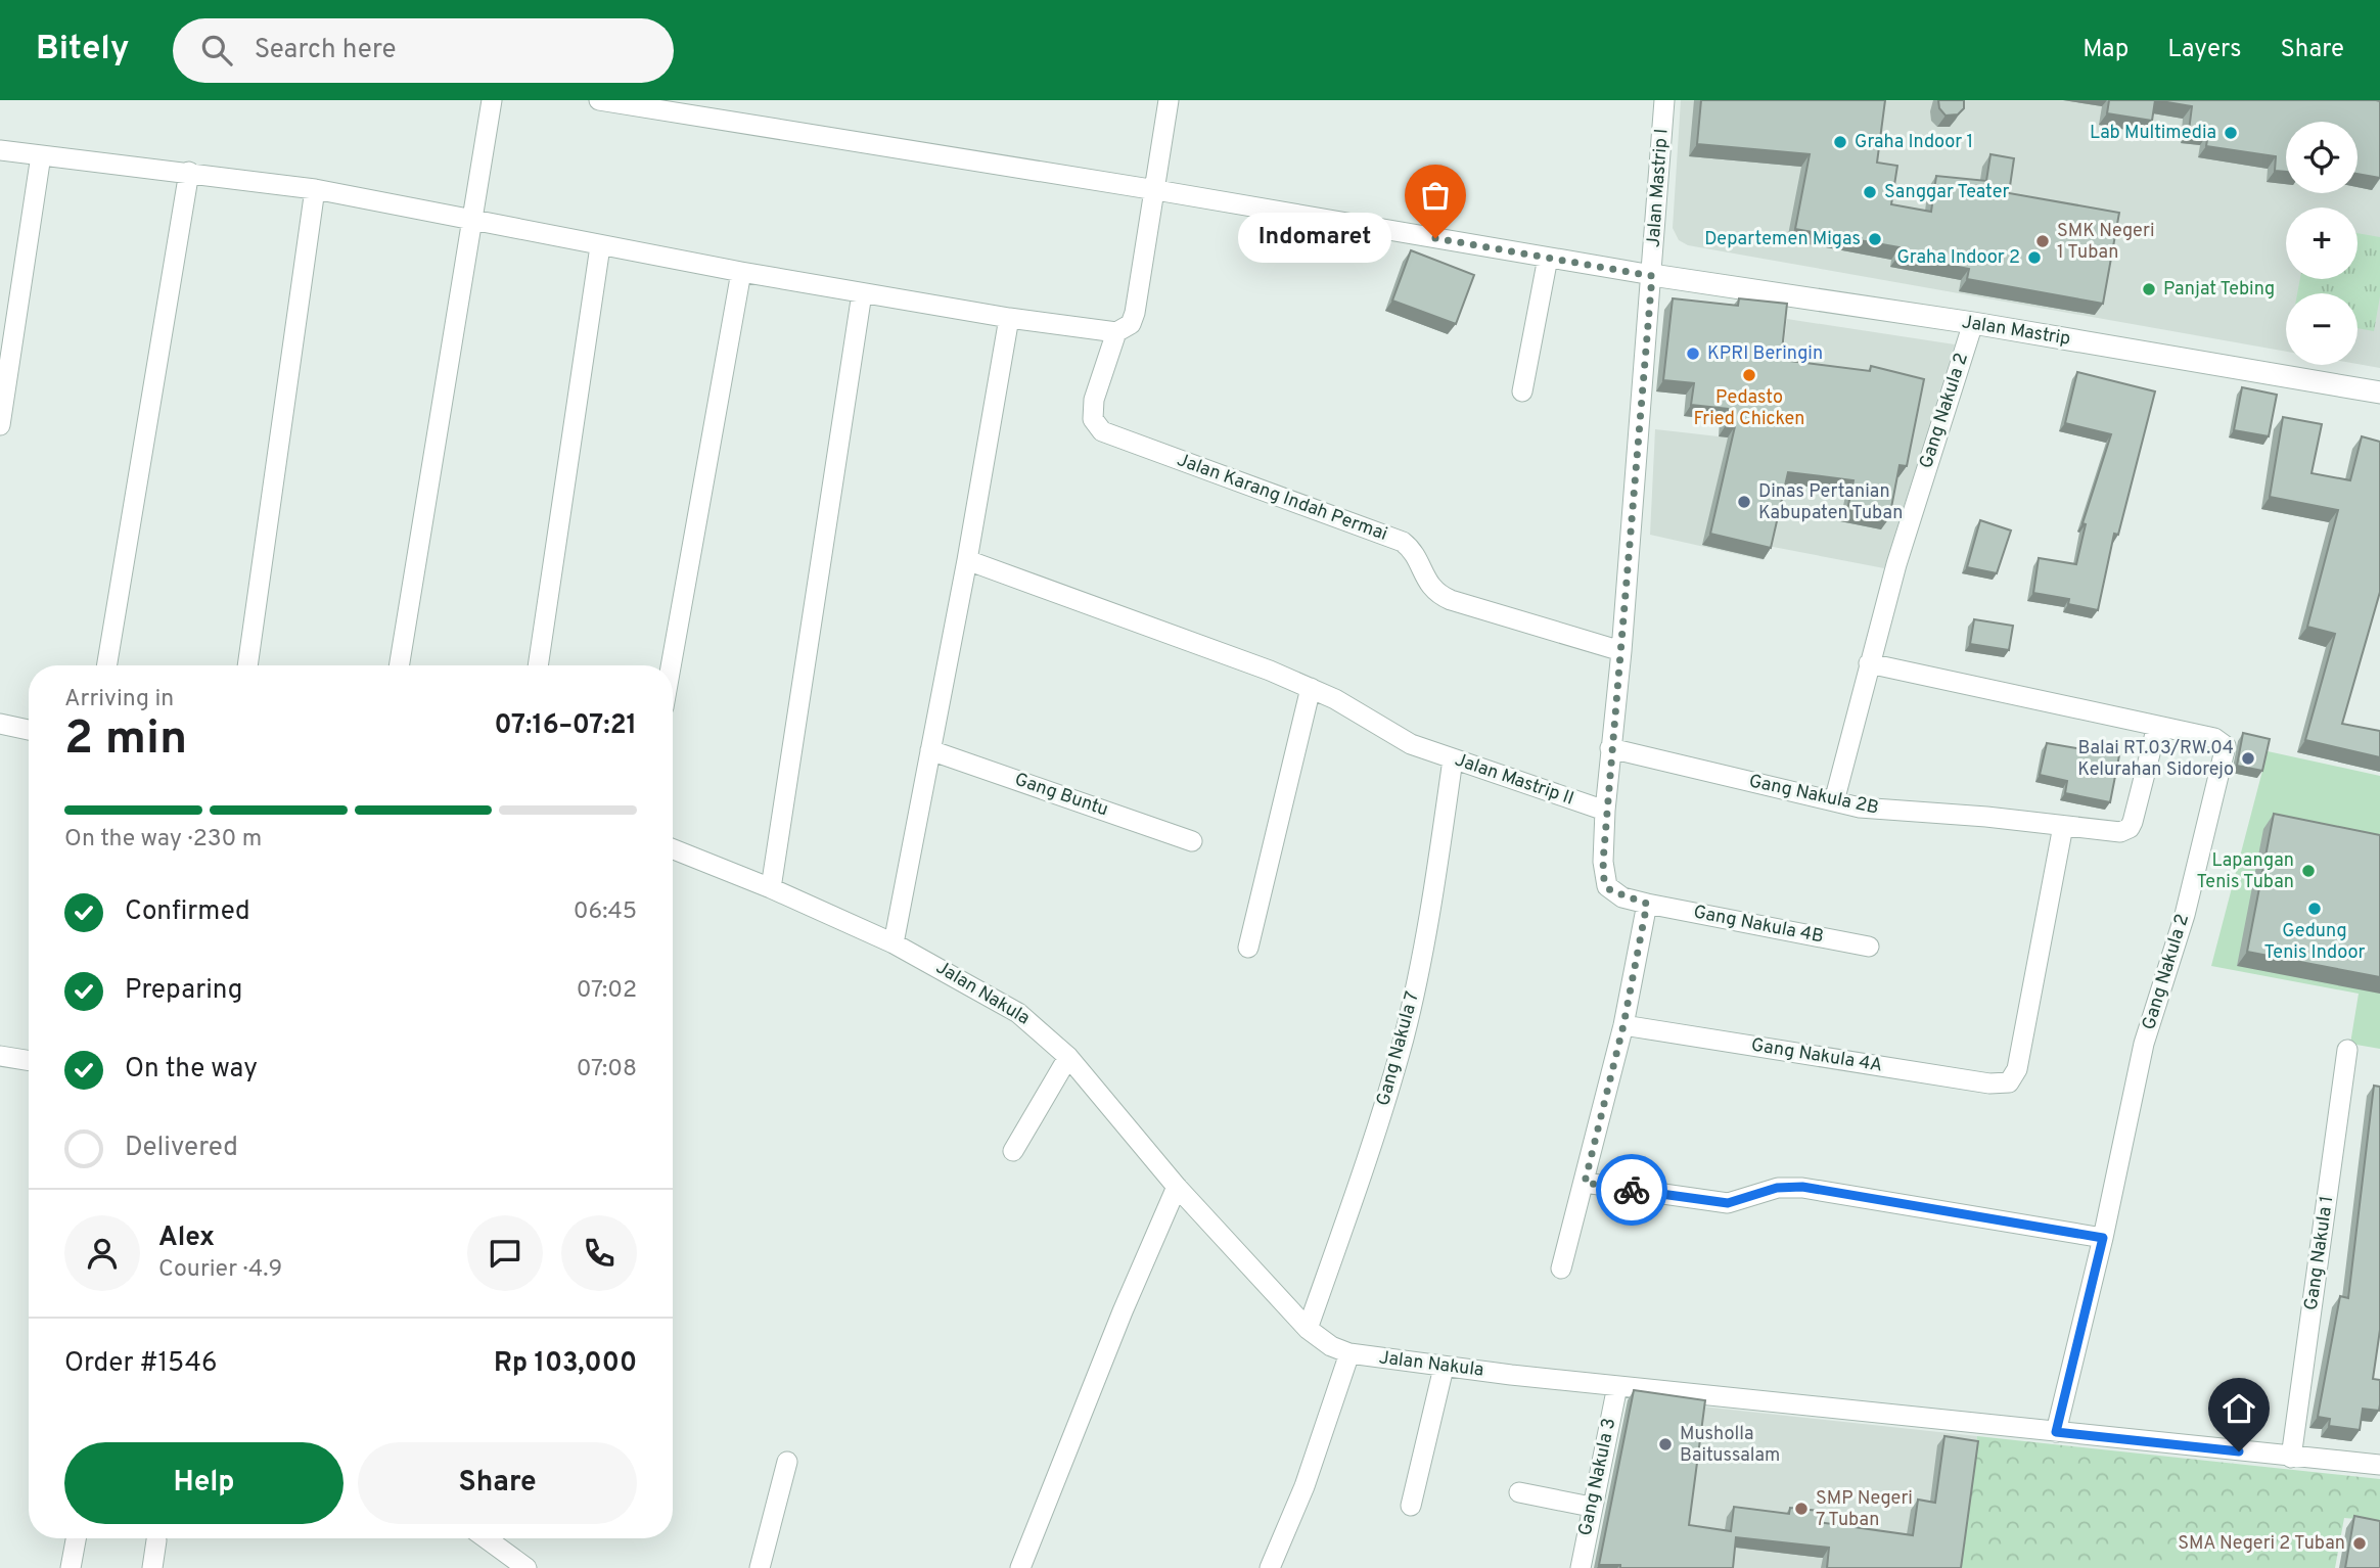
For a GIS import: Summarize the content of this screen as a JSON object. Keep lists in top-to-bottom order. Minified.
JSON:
{"streets":{"street":["Jalan Mastrip I","Jalan Mastrip","Gang Nakula 2","Jalan Karang Indah Permai","Jalan Mastrip II","Gang Buntu","Gang Nakula 2B","Gang Nakula 4B","Jalan Nakula","Gang Nakula 7","Gang Nakula 4A","Gang Nakula 1","Gang Nakula 3"]},"crossings":[["Jalan Mastrip I","Jalan Mastrip"],["Jalan Mastrip","Gang Nakula 2"],["Gang Nakula 2","Gang Nakula 2B"],["Gang Nakula 2","Jalan Nakula"],["Jalan Mastrip II","Gang Nakula 4B"],["Jalan Mastrip II","Gang Nakula 7"],["Gang Nakula 2B","Gang Nakula 4A"],["Jalan Nakula","Gang Nakula 7"],["Jalan Nakula","Gang Nakula 1"],["Jalan Nakula","Gang Nakula 3"]],"places":["Lab Multimedia","Graha Indoor 1","Sanggar Teater","Indomaret","Departemen Migas","SMK Negeri 1 Tuban","Graha Indoor 2","Panjat Tebing","KPRI Beringin","Pedasto Fried Chicken","Dinas Pertanian Kabupaten Tuban","Balai RT.03/RW.04 Kelurahan Sidorejo","Lapangan Tenis Tuban","Gedung Tenis Indoor","Musholla Baitussalam","SMP Negeri 7 Tuban","SMA Negeri 2 Tuban"],"page":{"header":"Bitely","search":"Search here","nav":["Map","Layers","Share"],"map_buttons":["+","−"],"bubble":"Indomaret","heading":["2 min","Arriving in","07:16–07:21"],"panel":["Alex","Courier · 4.9","Order #1546","Rp 103,000"],"bar":"On the way · 230 m","list":[["Confirmed","06:45"],["Preparing","07:02"],["On the way","07:08"],"Delivered"],"buttons":["Help","Share"]}}
